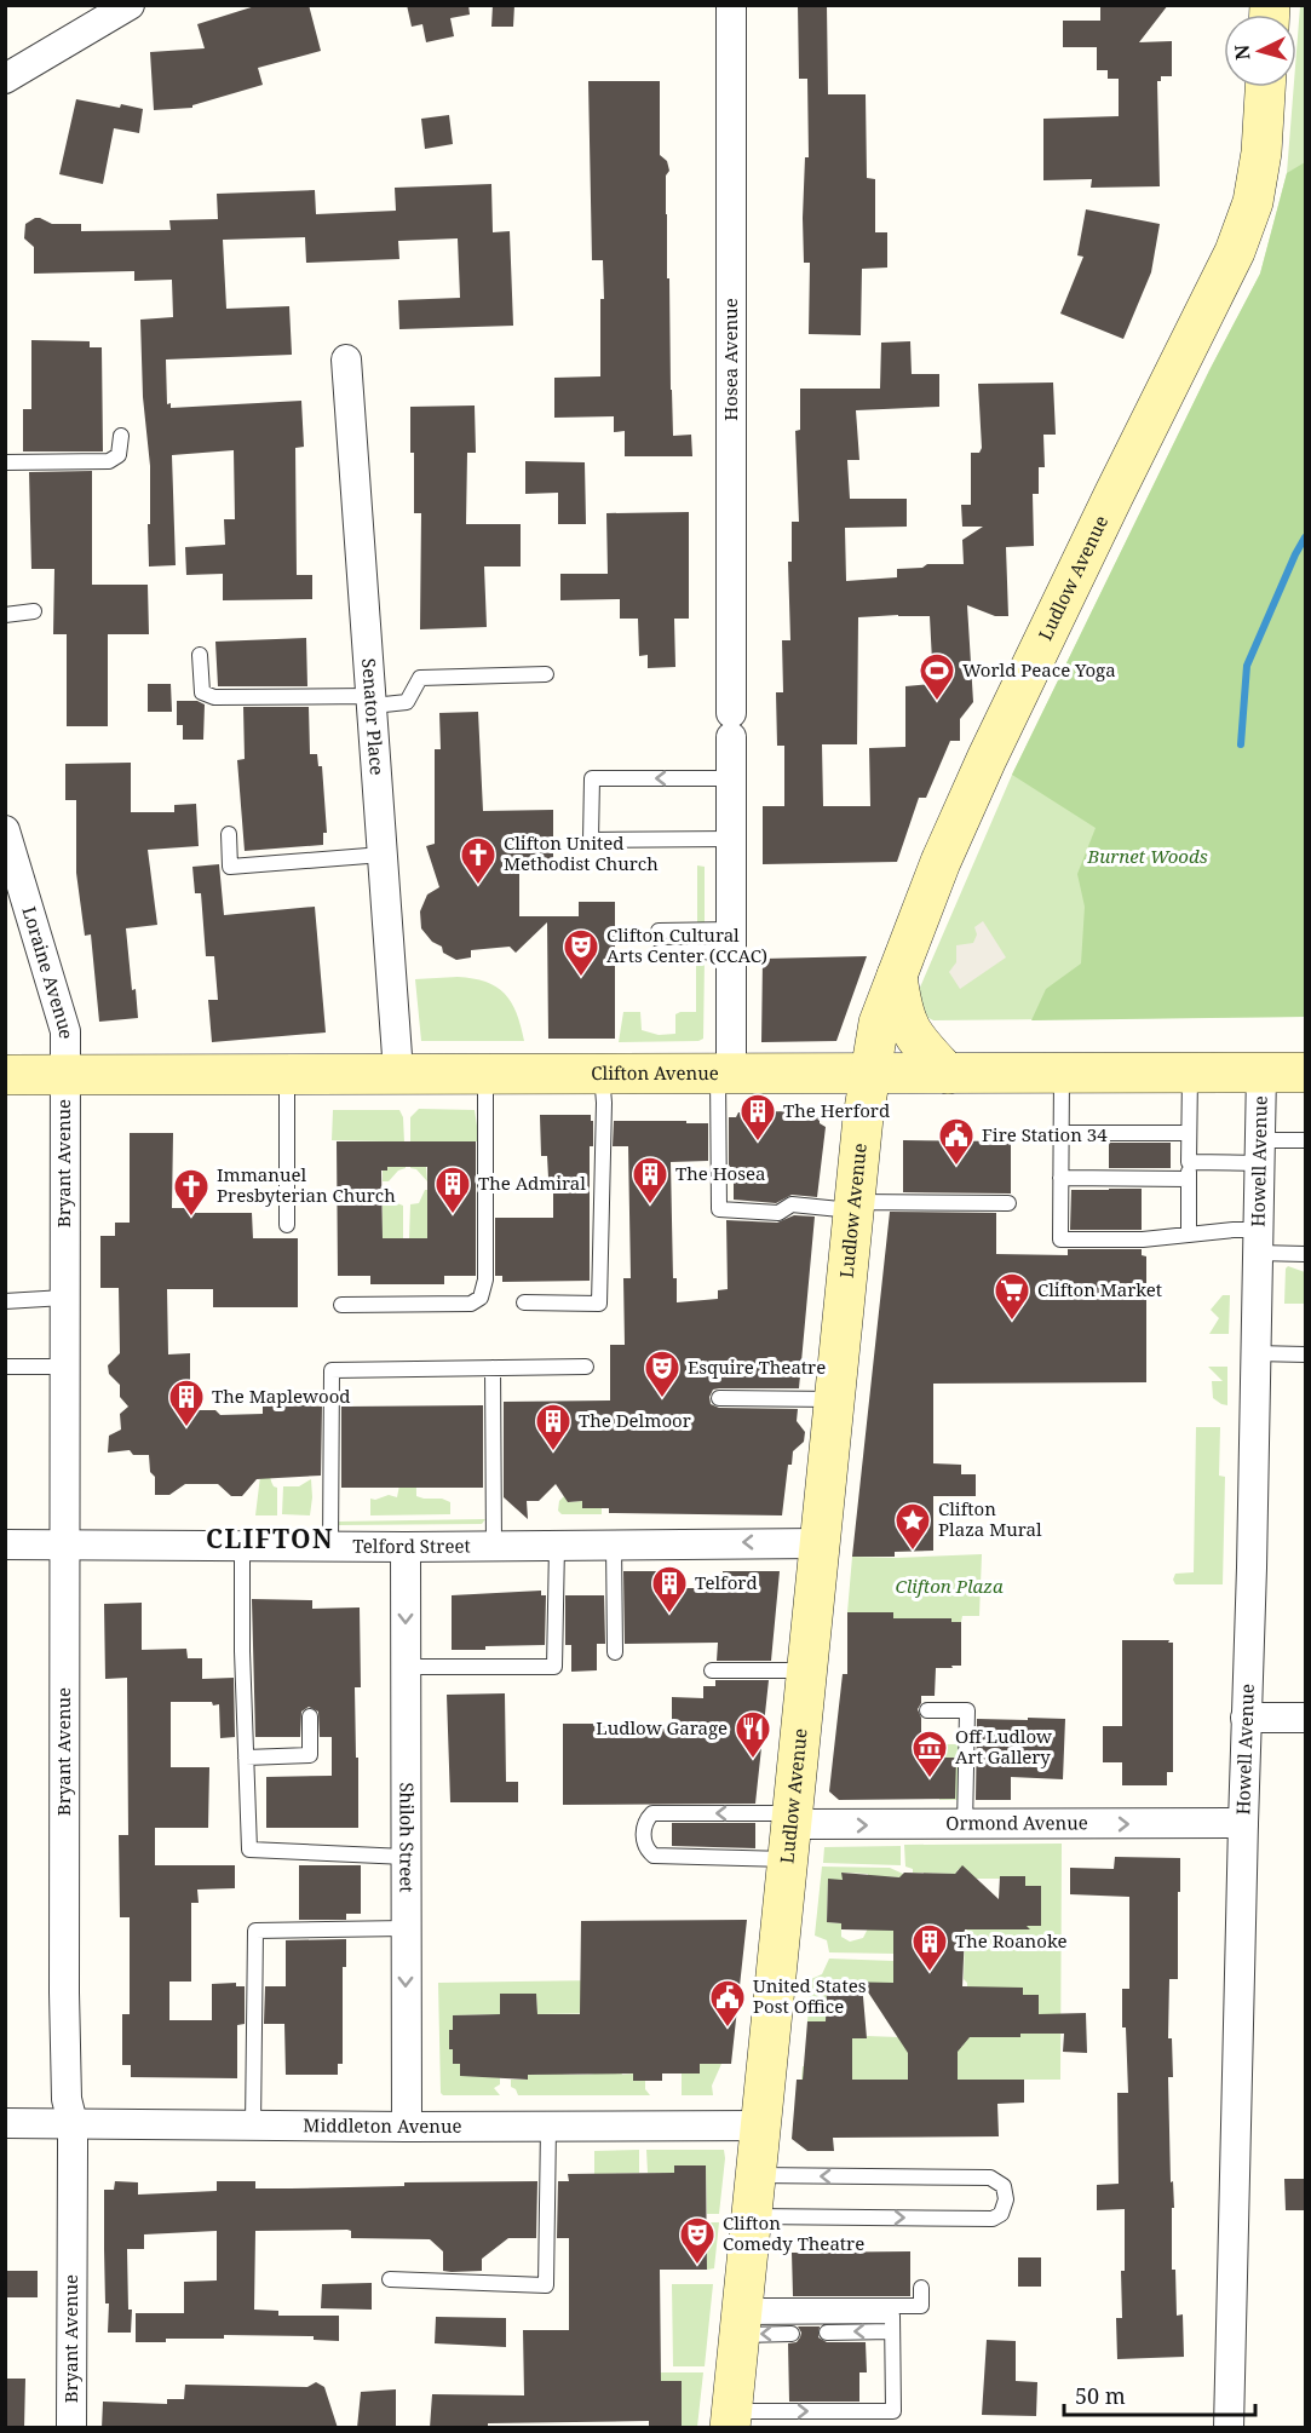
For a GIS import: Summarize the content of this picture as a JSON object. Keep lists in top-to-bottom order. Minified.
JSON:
{"streets":{"main road":["Ludlow Avenue","Clifton Avenue"],"street":["Hosea Avenue","Senator Place","Loraine Avenue","Howell Avenue","Bryant Avenue","Telford Street","Ormond Avenue","Shiloh Street","Middleton Avenue"]},"crossings":[["Hosea Avenue","Clifton Avenue"],["Ludlow Avenue","Clifton Avenue"],["Ludlow Avenue","Telford Street"],["Ludlow Avenue","Ormond Avenue"],["Ludlow Avenue","Middleton Avenue"],["Senator Place","Clifton Avenue"],["Loraine Avenue","Clifton Avenue"],["Loraine Avenue","Bryant Avenue"],["Clifton Avenue","Howell Avenue"],["Clifton Avenue","Bryant Avenue"],["Howell Avenue","Ormond Avenue"],["Bryant Avenue","Telford Street"],["Bryant Avenue","Middleton Avenue"],["Telford Street","Shiloh Street"],["Shiloh Street","Middleton Avenue"]],"one_way":["Ormond Avenue","Shiloh Street"],"districts":["CLIFTON"],"parks":["Burnet Woods","Clifton Plaza"],"places":{"sports":["World Peace Yoga"],"church":["Clifton United Methodist Church","Immanuel Presbyterian Church"],"theatre":["Clifton Cultural Arts Center (CCAC)","Esquire Theatre","Clifton Comedy Theatre"],"building":["The Herford","The Hosea","The Admiral","The Maplewood","The Delmoor","Telford","The Roanoke"],"public building":["Fire Station 34","United States Post Office"],"supermarket":["Clifton Market"],"place":["Clifton Plaza Mural"],"restaurant":["Ludlow Garage"],"museum":["Off Ludlow Art Gallery"]},"scale_bar":"50 m","north":"left"}
